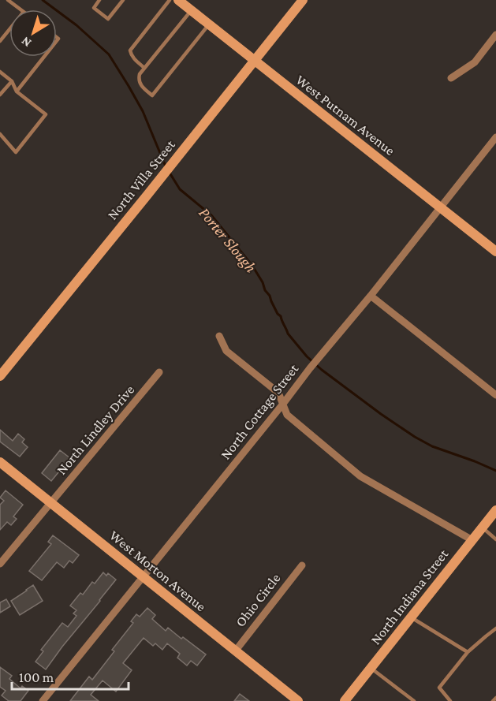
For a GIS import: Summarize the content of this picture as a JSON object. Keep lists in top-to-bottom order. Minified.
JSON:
{"streets":{"street":["West Putnam Avenue","North Villa Street","North Cottage Street","North Lindley Drive","West Morton Avenue","North Indiana Street","Ohio Circle"]},"crossings":[["West Putnam Avenue","North Villa Street"],["West Putnam Avenue","North Cottage Street"],["North Cottage Street","West Morton Avenue"],["North Lindley Drive","West Morton Avenue"],["West Morton Avenue","Ohio Circle"]],"water":["Porter Slough"],"scale_bar":"100 m","north":"bottom left"}
